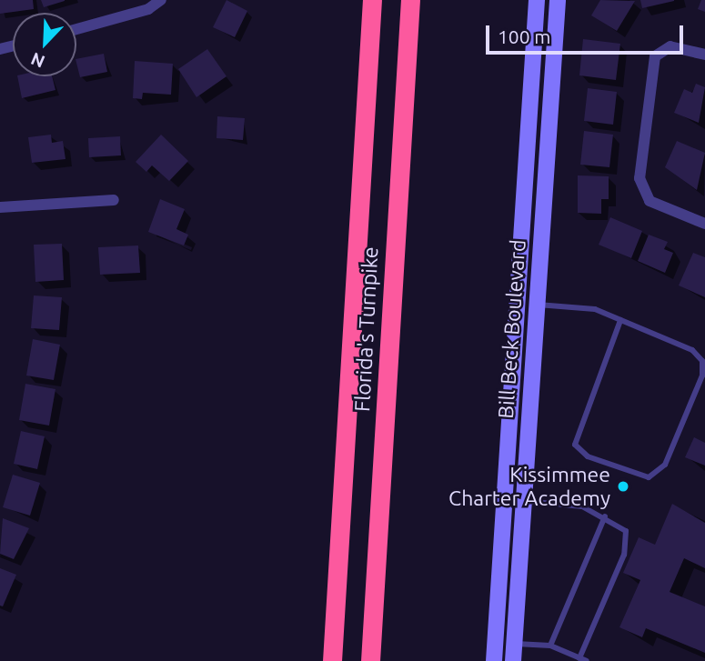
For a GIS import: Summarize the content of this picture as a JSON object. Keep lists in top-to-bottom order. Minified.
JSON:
{"streets":{"highway":["Florida's Turnpike"],"street":["Bill Beck Boulevard"]},"places":["Kissimmee Charter Academy"],"scale_bar":"100 m","north":"bottom left"}
